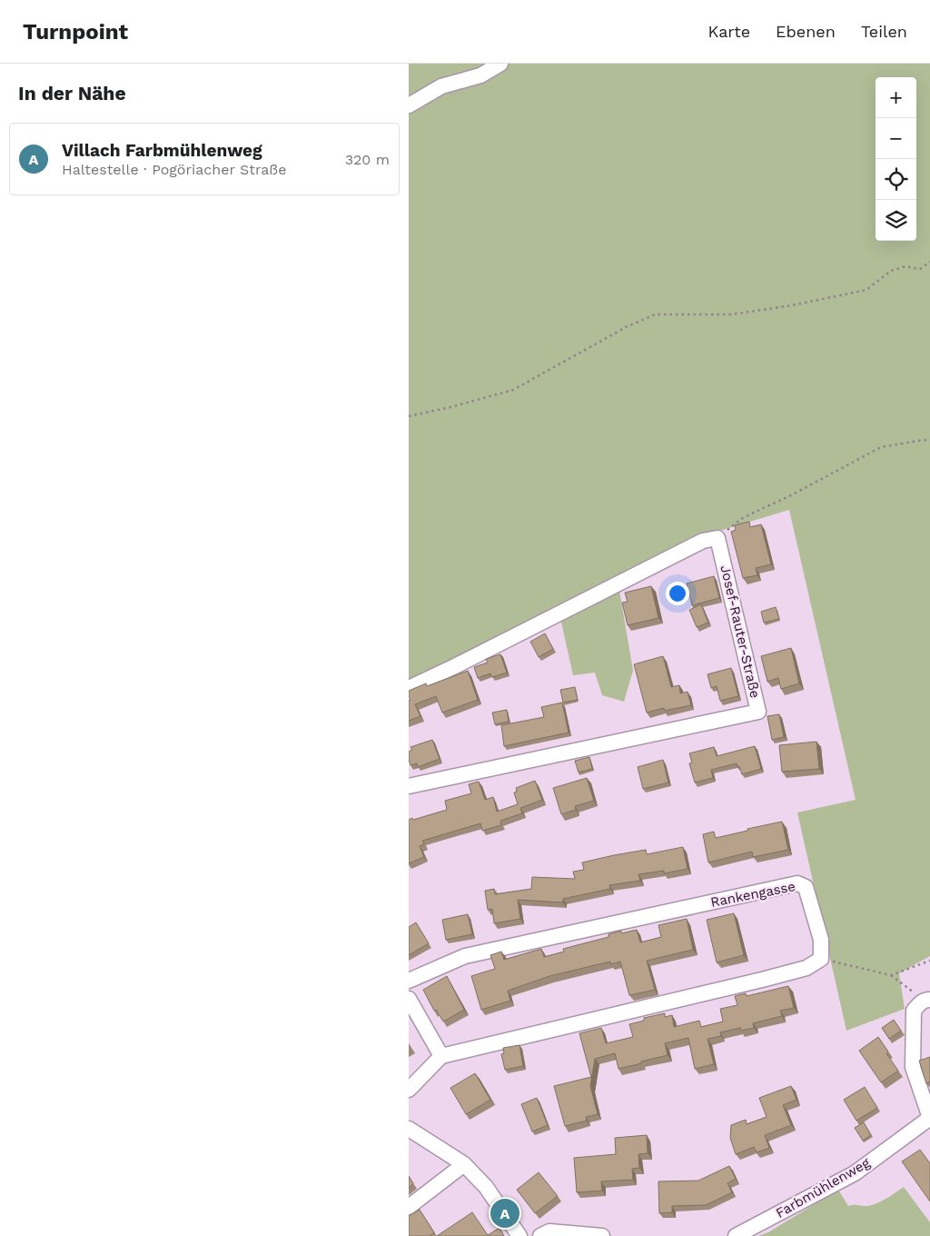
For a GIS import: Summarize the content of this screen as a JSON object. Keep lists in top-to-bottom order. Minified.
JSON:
{"streets":{"street":["Josef-Rauter-Straße","Rankengasse","Farbmühlenweg"]},"page":{"header":"Turnpoint","nav":["Karte","Ebenen","Teilen"],"heading":"In der Nähe","map_buttons":["+","−"],"list":[{"mark":"A","name":"Villach Farbmühlenweg","note":"Haltestelle · Pogöriacher Straße","value":"320 m"}],"pins":"A"}}
